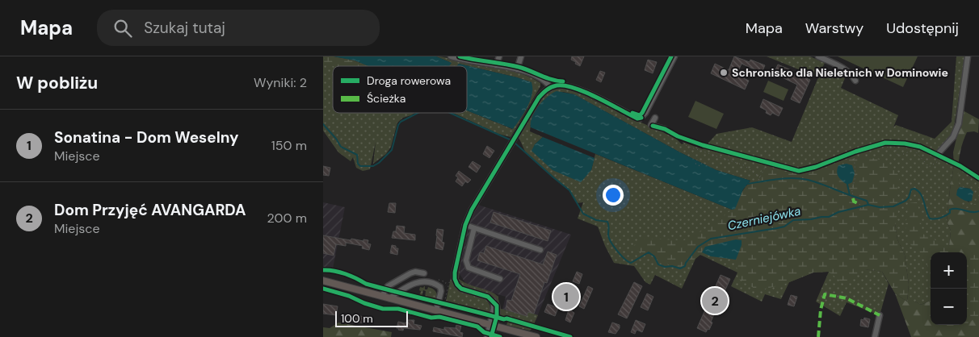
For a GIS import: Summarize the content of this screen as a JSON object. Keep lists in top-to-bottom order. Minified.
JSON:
{"water":["Czerniejówka"],"places":["Schronisko dla Nieletnich w Dominowie"],"legend":["Droga rowerowa","Ścieżka"],"scale_bar":"100 m","page":{"header":"Mapa","search":"Szukaj tutaj","nav":["Mapa","Warstwy","Udostępnij"],"heading":["W pobliżu","Wyniki: 2"],"list":[{"mark":"1","name":"Sonatina - Dom Weselny","note":"Miejsce","value":"150 m"},{"mark":"2","name":"Dom Przyjęć AVANGARDA","note":"Miejsce","value":"200 m"}],"map_buttons":["+","−"],"pins":["1","2"],"scale":"100 m"}}
